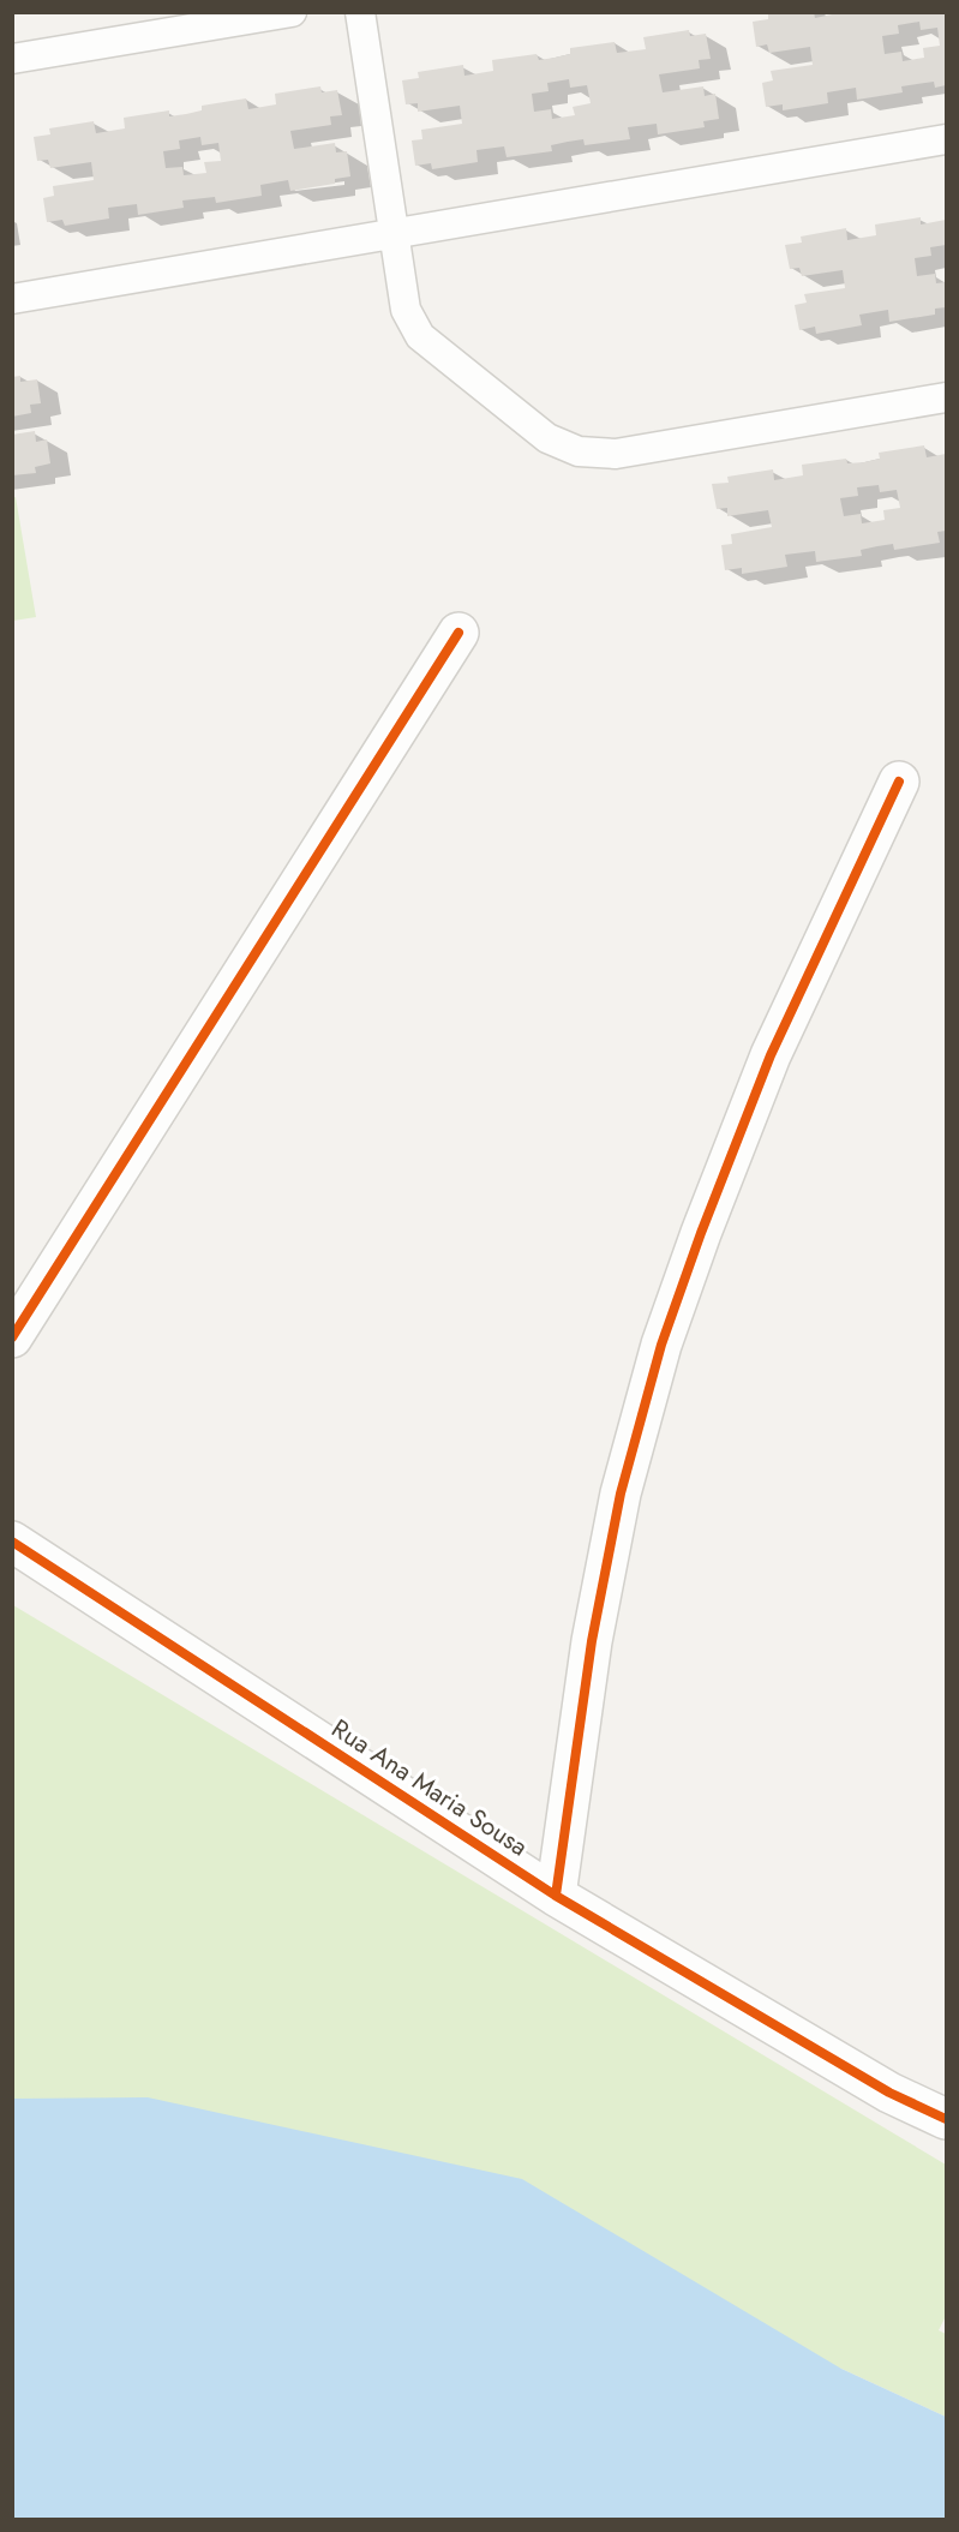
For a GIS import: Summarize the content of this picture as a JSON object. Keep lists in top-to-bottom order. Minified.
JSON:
{"streets":{"street":["Rua Ana Maria Sousa"]}}
